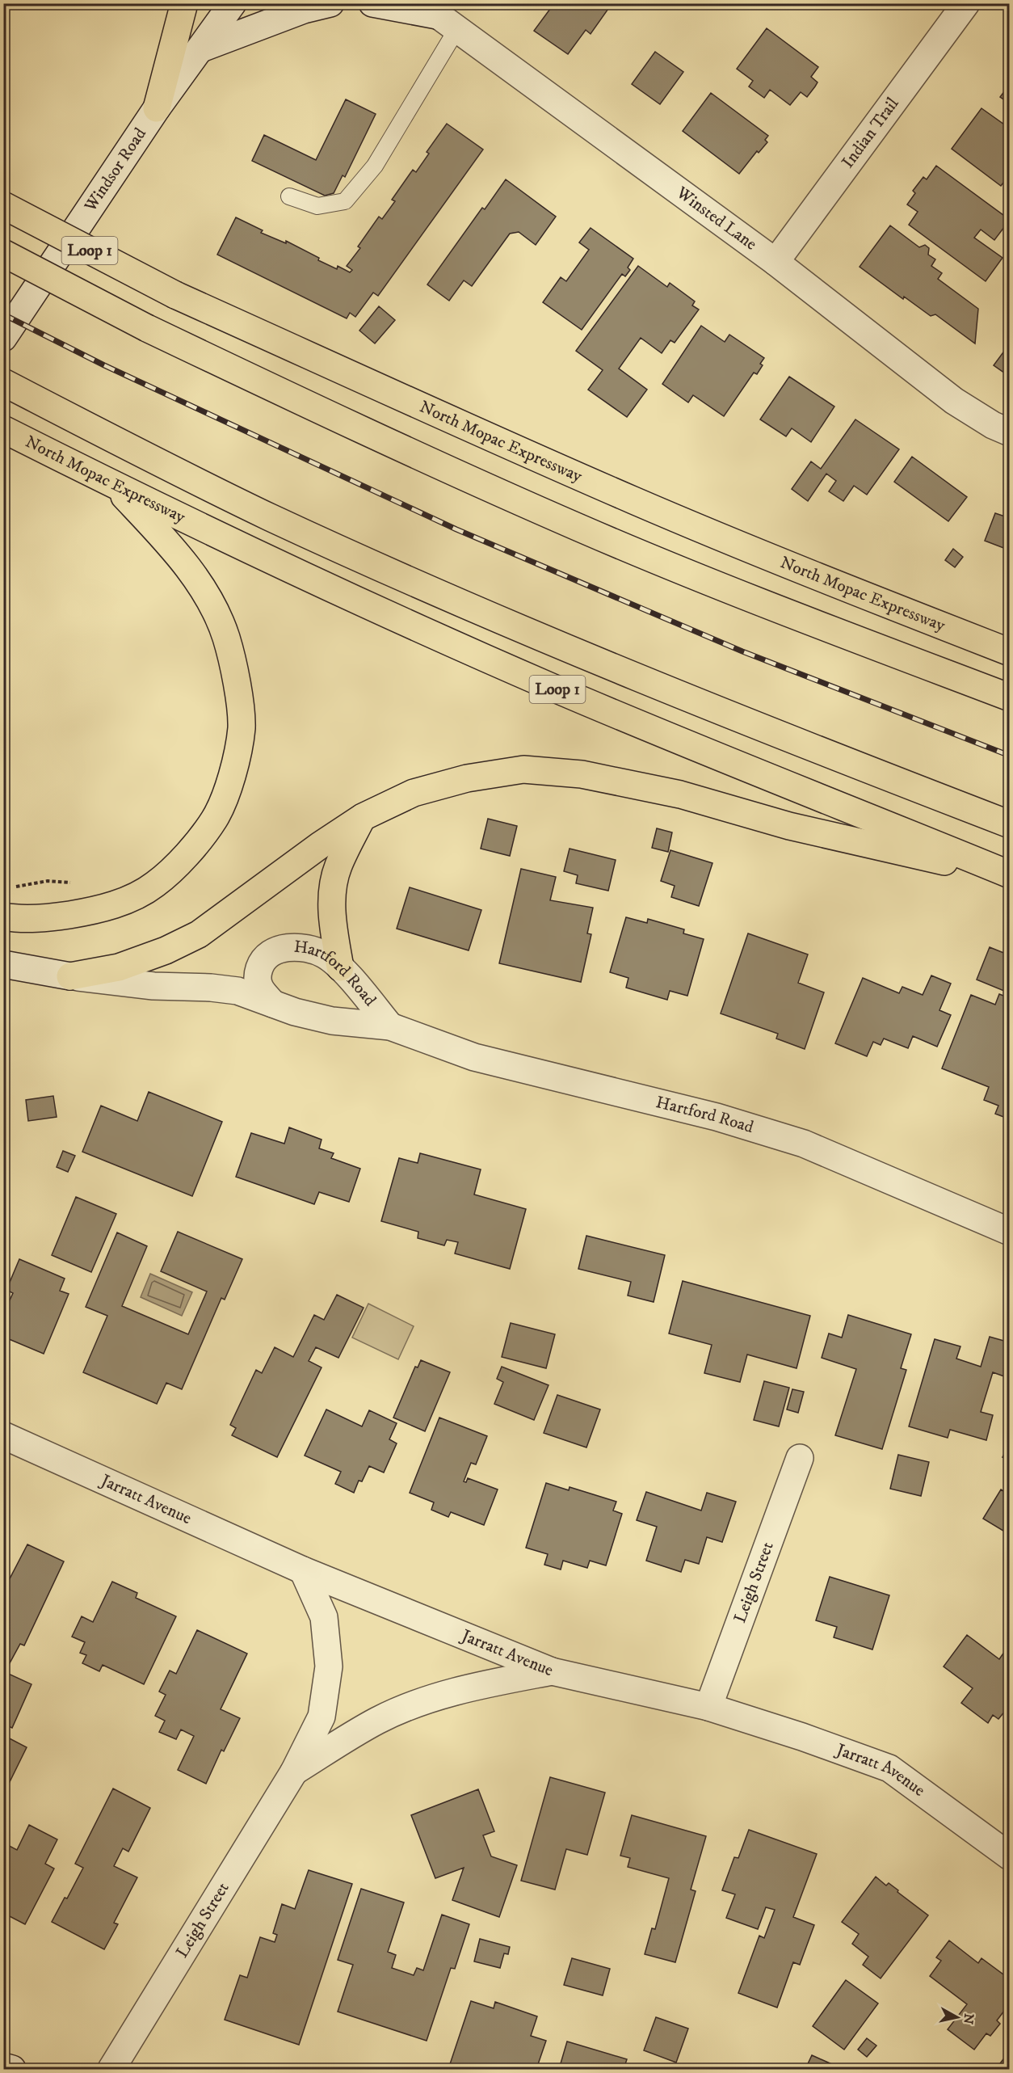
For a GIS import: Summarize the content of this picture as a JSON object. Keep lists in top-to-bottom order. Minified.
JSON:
{"streets":{"highway":["Loop 1","North Mopac Expressway"],"street":["Indian Trail","Windsor Road","Winsted Lane","Hartford Road","Jarratt Avenue","Leigh Street"]},"crossings":[["Indian Trail","Winsted Lane"],["Jarratt Avenue","Leigh Street"]],"north":"right"}
